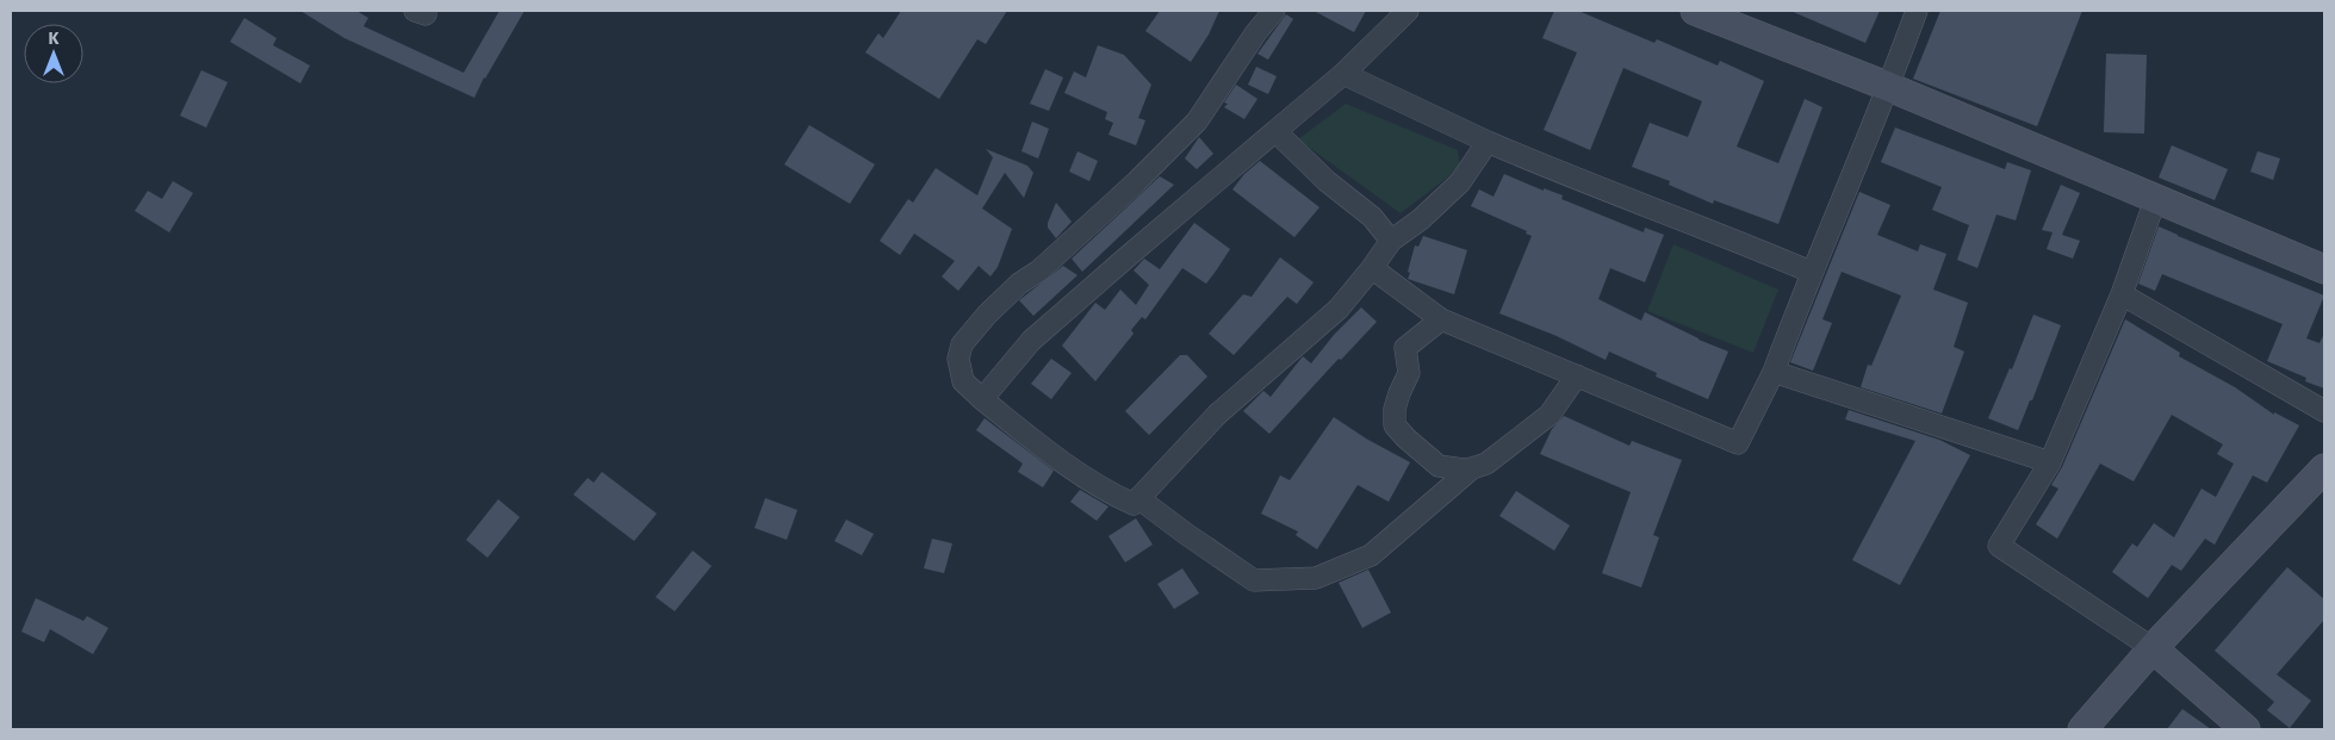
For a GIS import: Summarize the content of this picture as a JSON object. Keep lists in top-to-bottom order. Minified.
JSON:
{"north":"top"}
